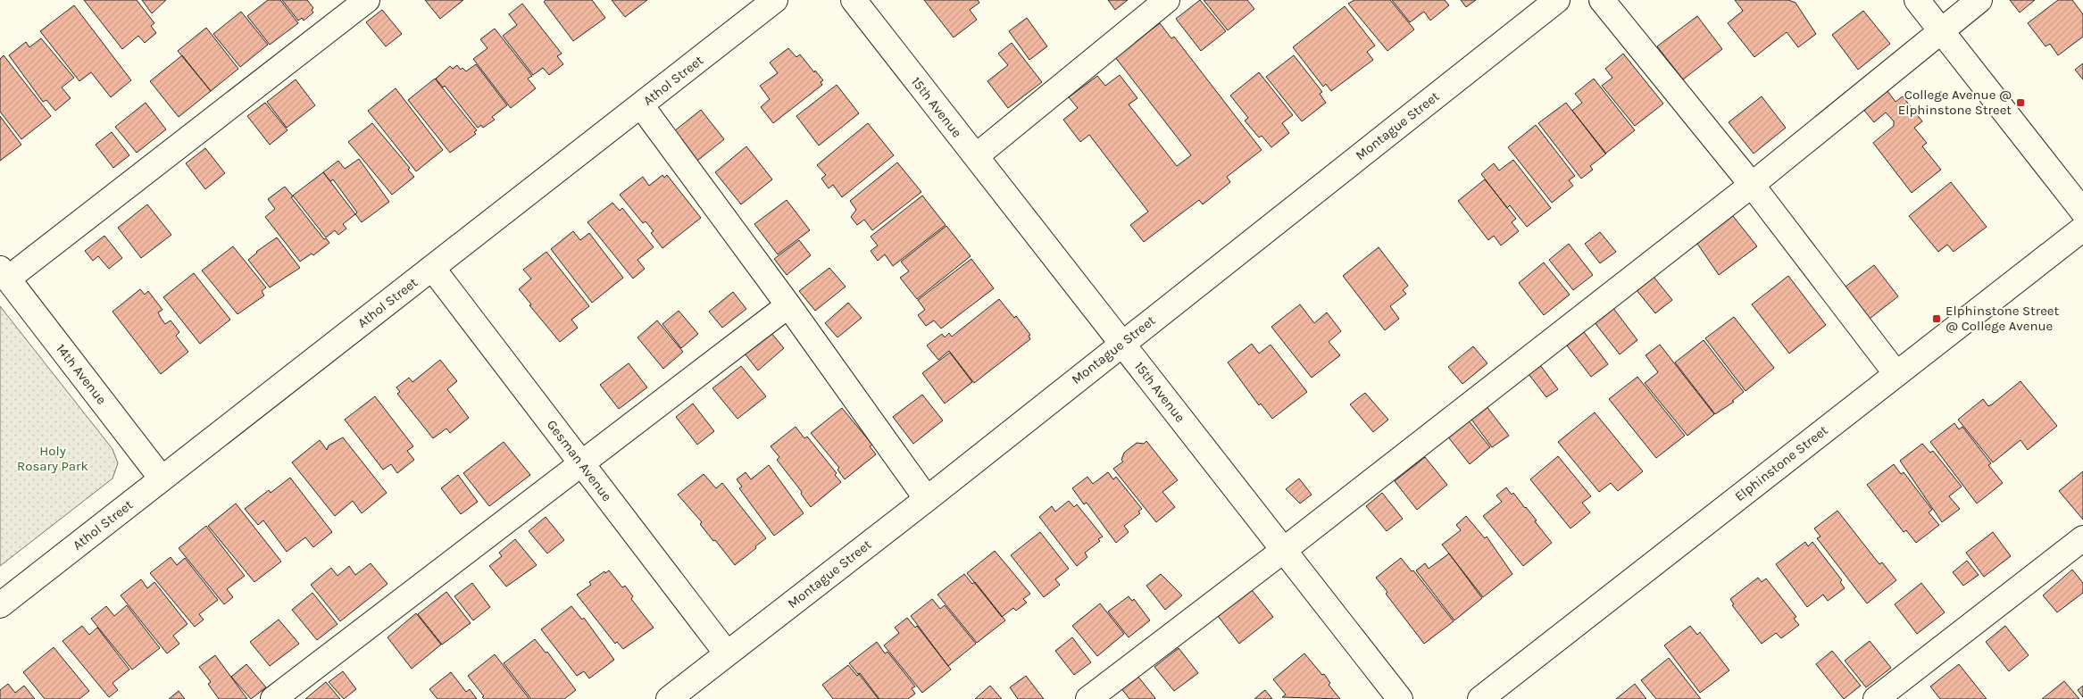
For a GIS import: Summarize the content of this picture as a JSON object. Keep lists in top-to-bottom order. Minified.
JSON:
{"streets":{"street":["Athol Street","15th Avenue","Montague Street","14th Avenue","Gesman Avenue","Elphinstone Street"]},"crossings":[["Athol Street","14th Avenue"],["Athol Street","Gesman Avenue"],["15th Avenue","Montague Street"],["Montague Street","Gesman Avenue"]],"parks":["Holy Rosary Park"],"places":{"transit":["College Avenue @ Elphinstone Street","Elphinstone Street @ College Avenue"]}}
